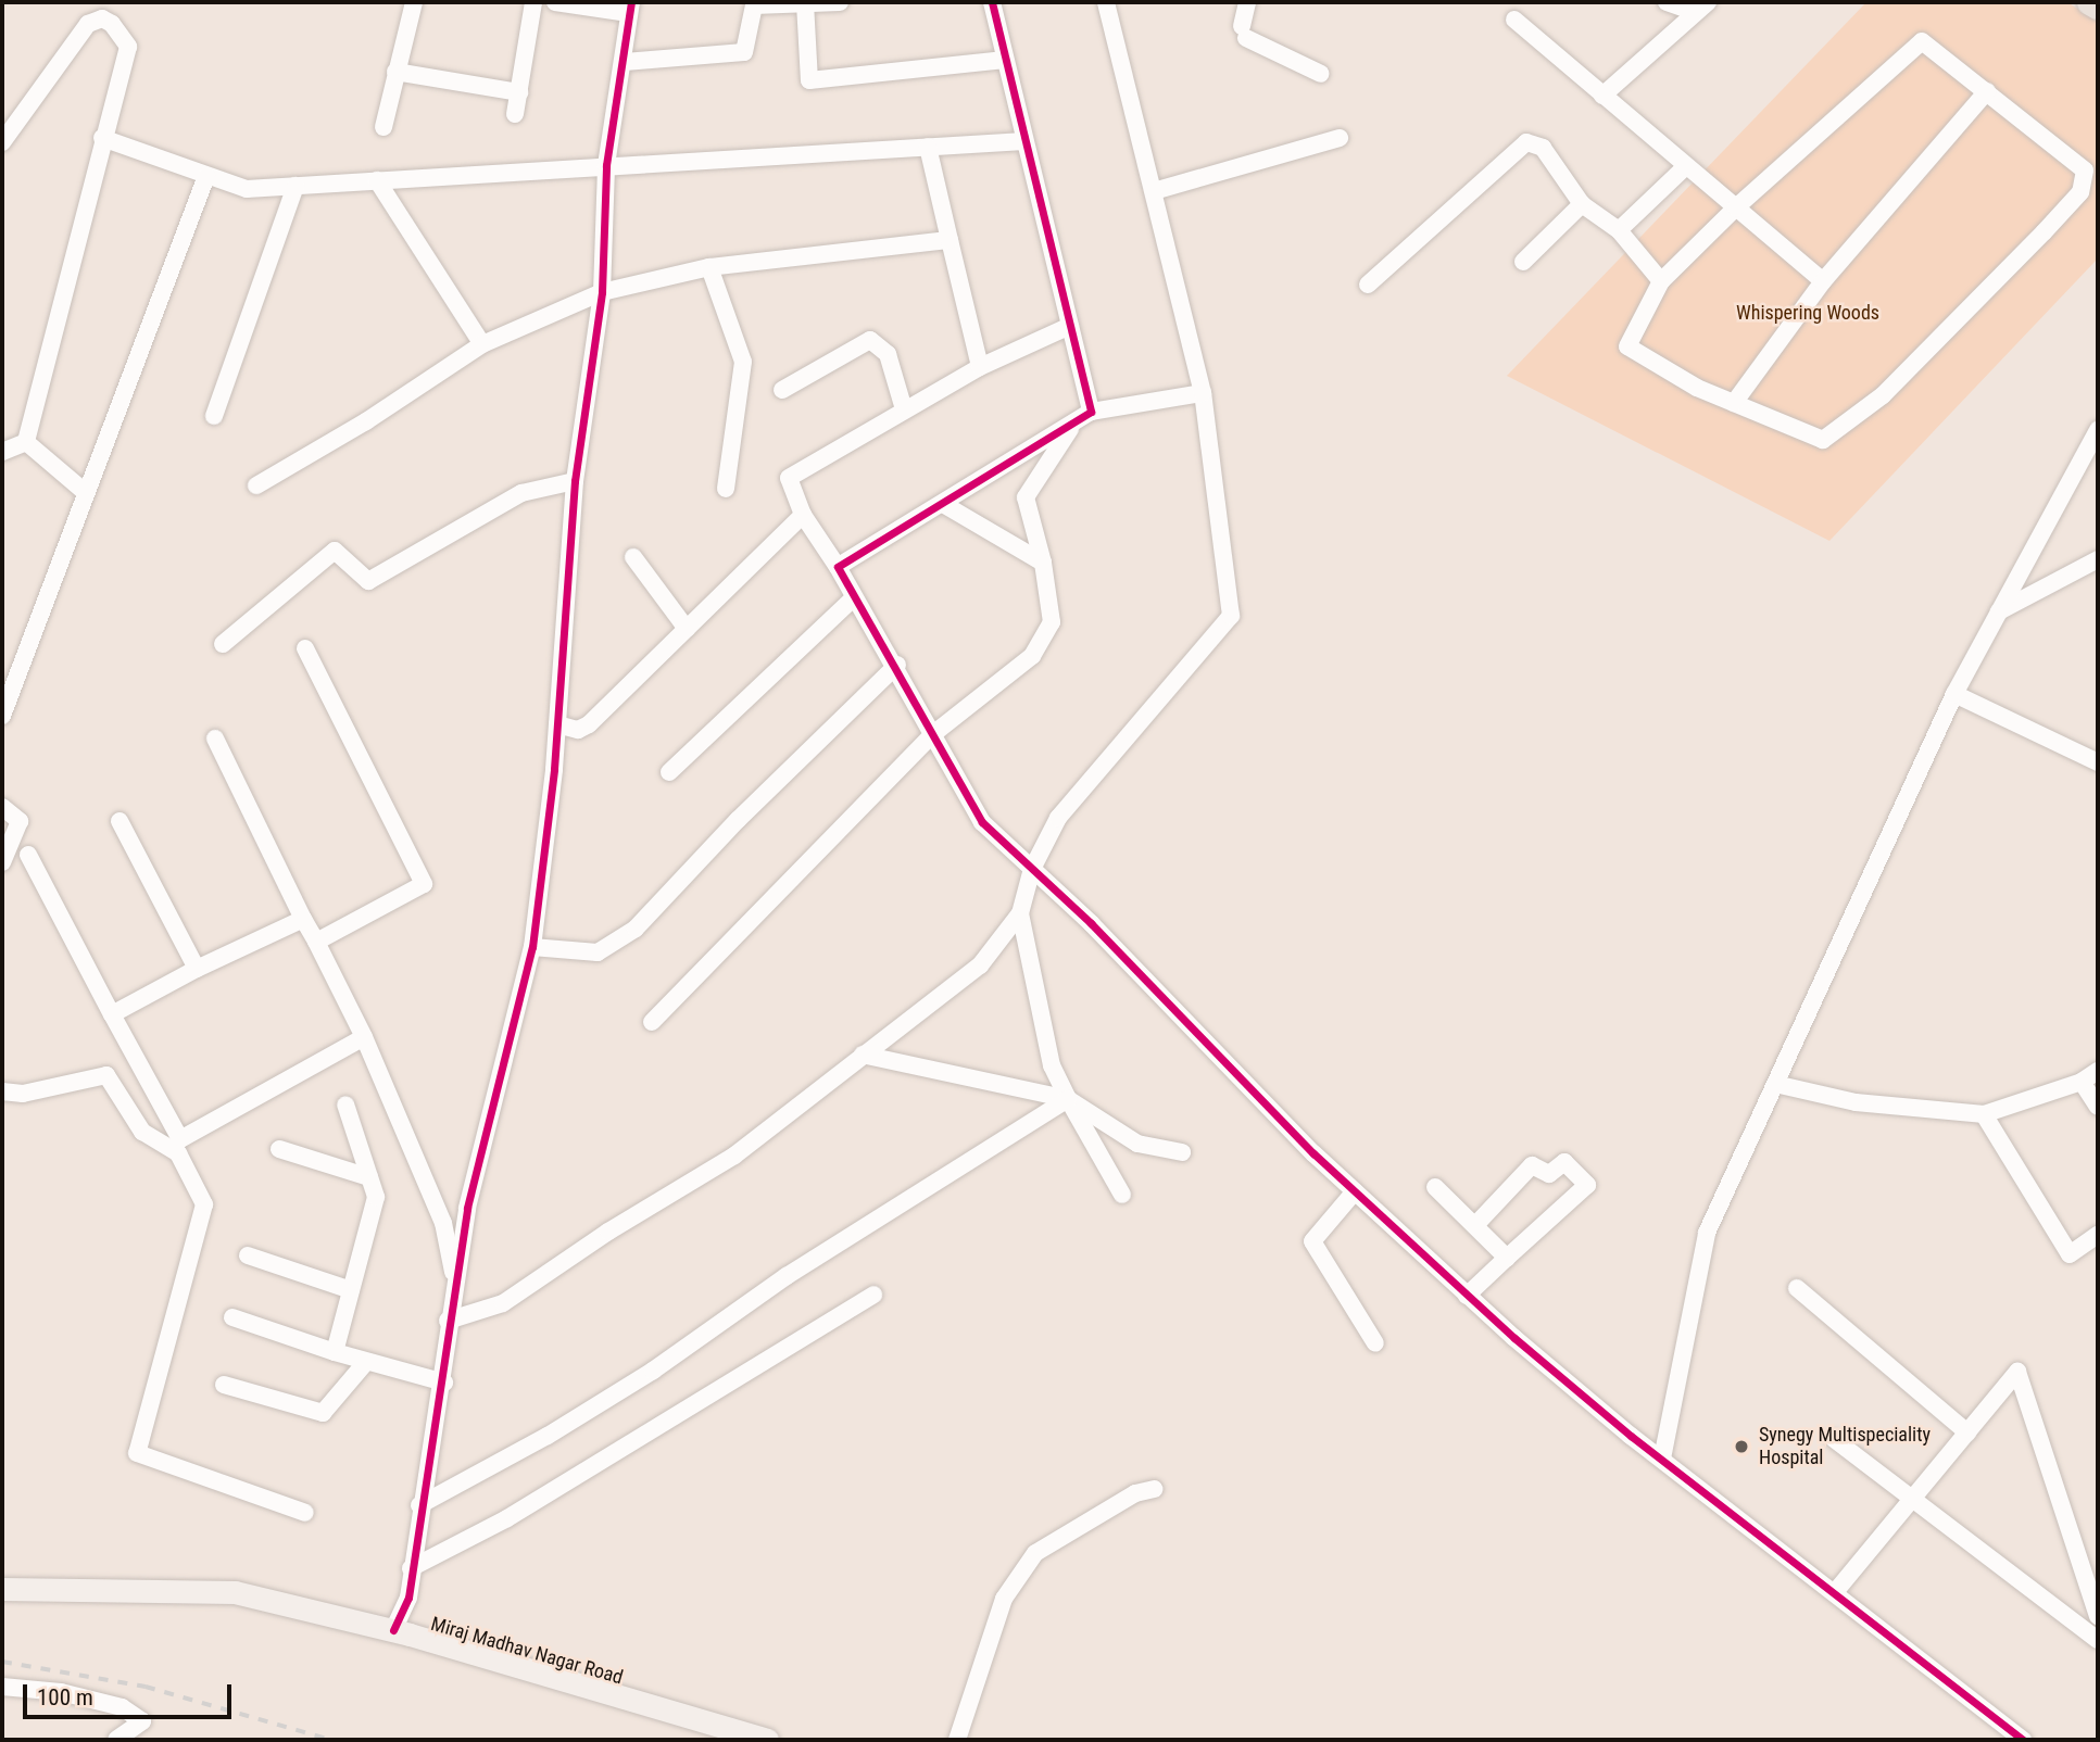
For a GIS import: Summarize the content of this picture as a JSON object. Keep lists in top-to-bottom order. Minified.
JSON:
{"streets":{"street":["Miraj Madhav Nagar Road"]},"parks":["Whispering Woods"],"places":["Synegy Multispeciality Hospital"],"scale_bar":"100 m"}
